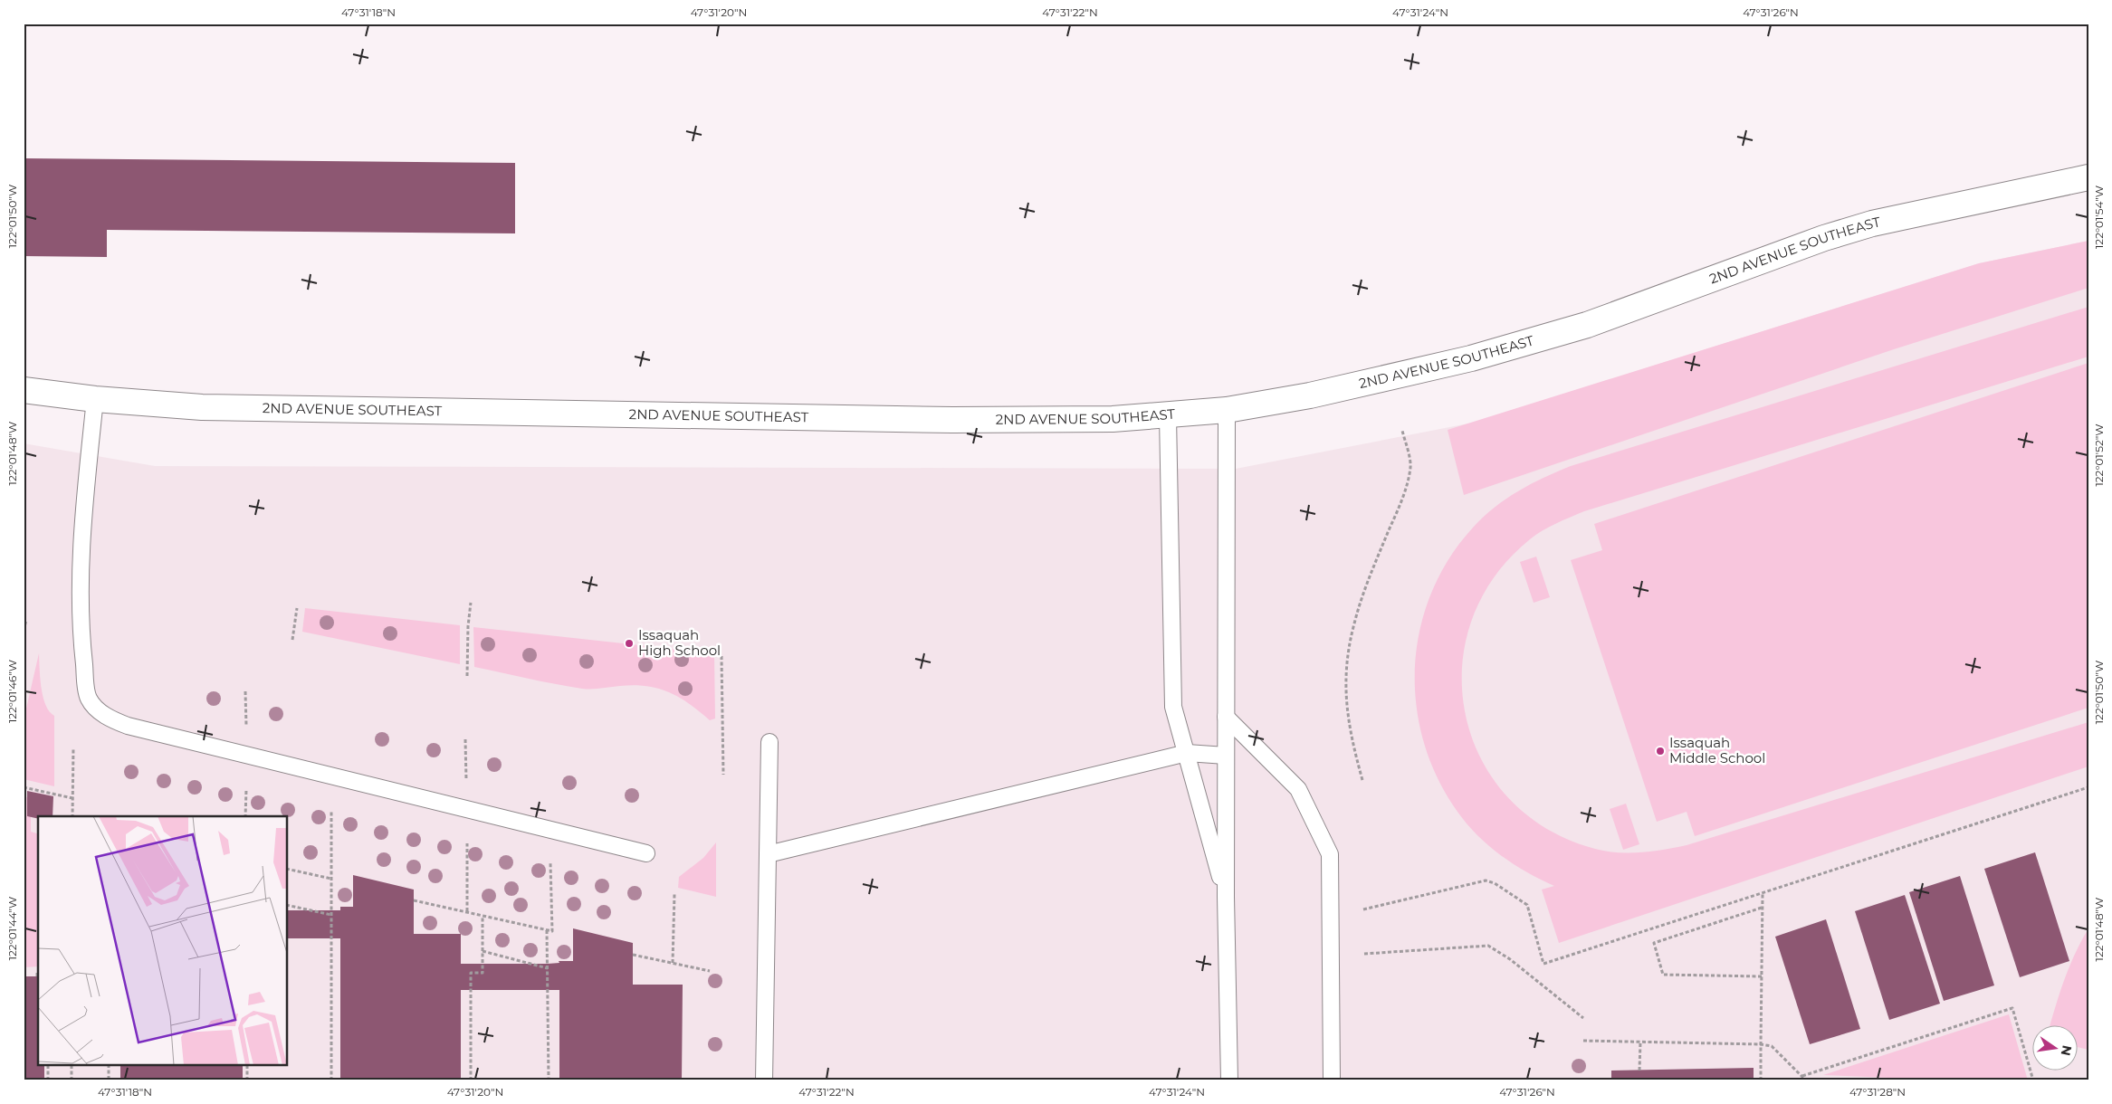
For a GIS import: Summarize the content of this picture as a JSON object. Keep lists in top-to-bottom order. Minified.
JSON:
{"streets":{"street":["2ND AVENUE SOUTHEAST"]},"places":["Issaquah High School","Issaquah Middle School"],"north":"right","coordinates":["47°31'18\"N","47°31'20\"N","47°31'22\"N","47°31'24\"N","47°31'26\"N","122°01'50\"W","122°01'54\"W","122°01'48\"W","122°01'52\"W","122°01'46\"W","122°01'44\"W","47°31'28\"N"]}
